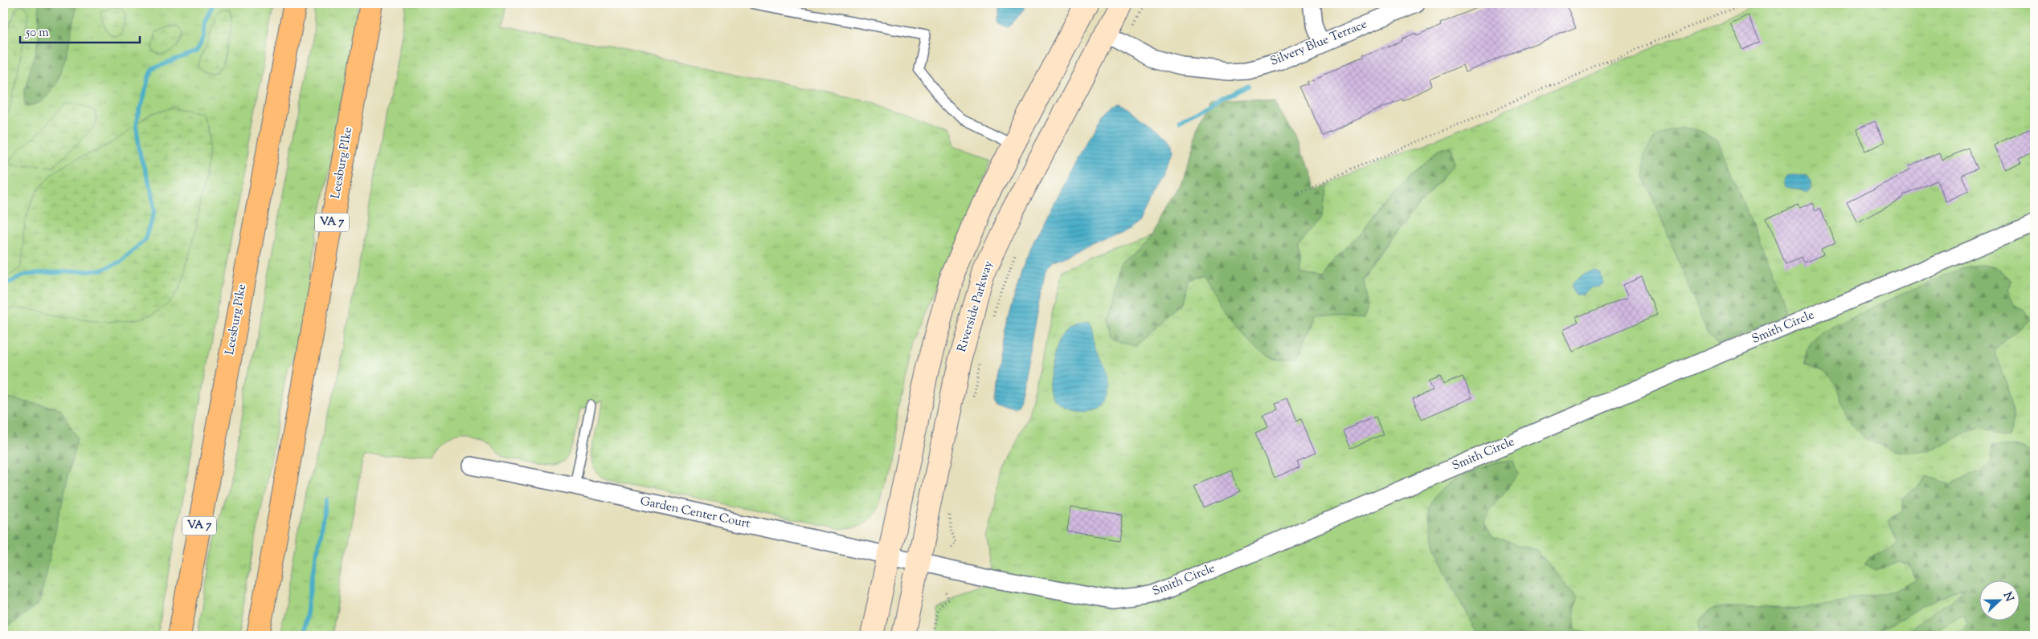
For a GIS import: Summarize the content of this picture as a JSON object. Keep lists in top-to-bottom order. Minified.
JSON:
{"streets":{"highway":["Leesburg PIke","VA 7","Leesburg Pike"],"main road":["Riverside Parkway"],"street":["Silvery Blue Terrace","Smith Circle","Garden Center Court"]},"crossings":[["Silvery Blue Terrace","Riverside Parkway"],["Riverside Parkway","Smith Circle"],["Riverside Parkway","Garden Center Court"],["Smith Circle","Garden Center Court"]],"scale_bar":"50 m","north":"right"}
